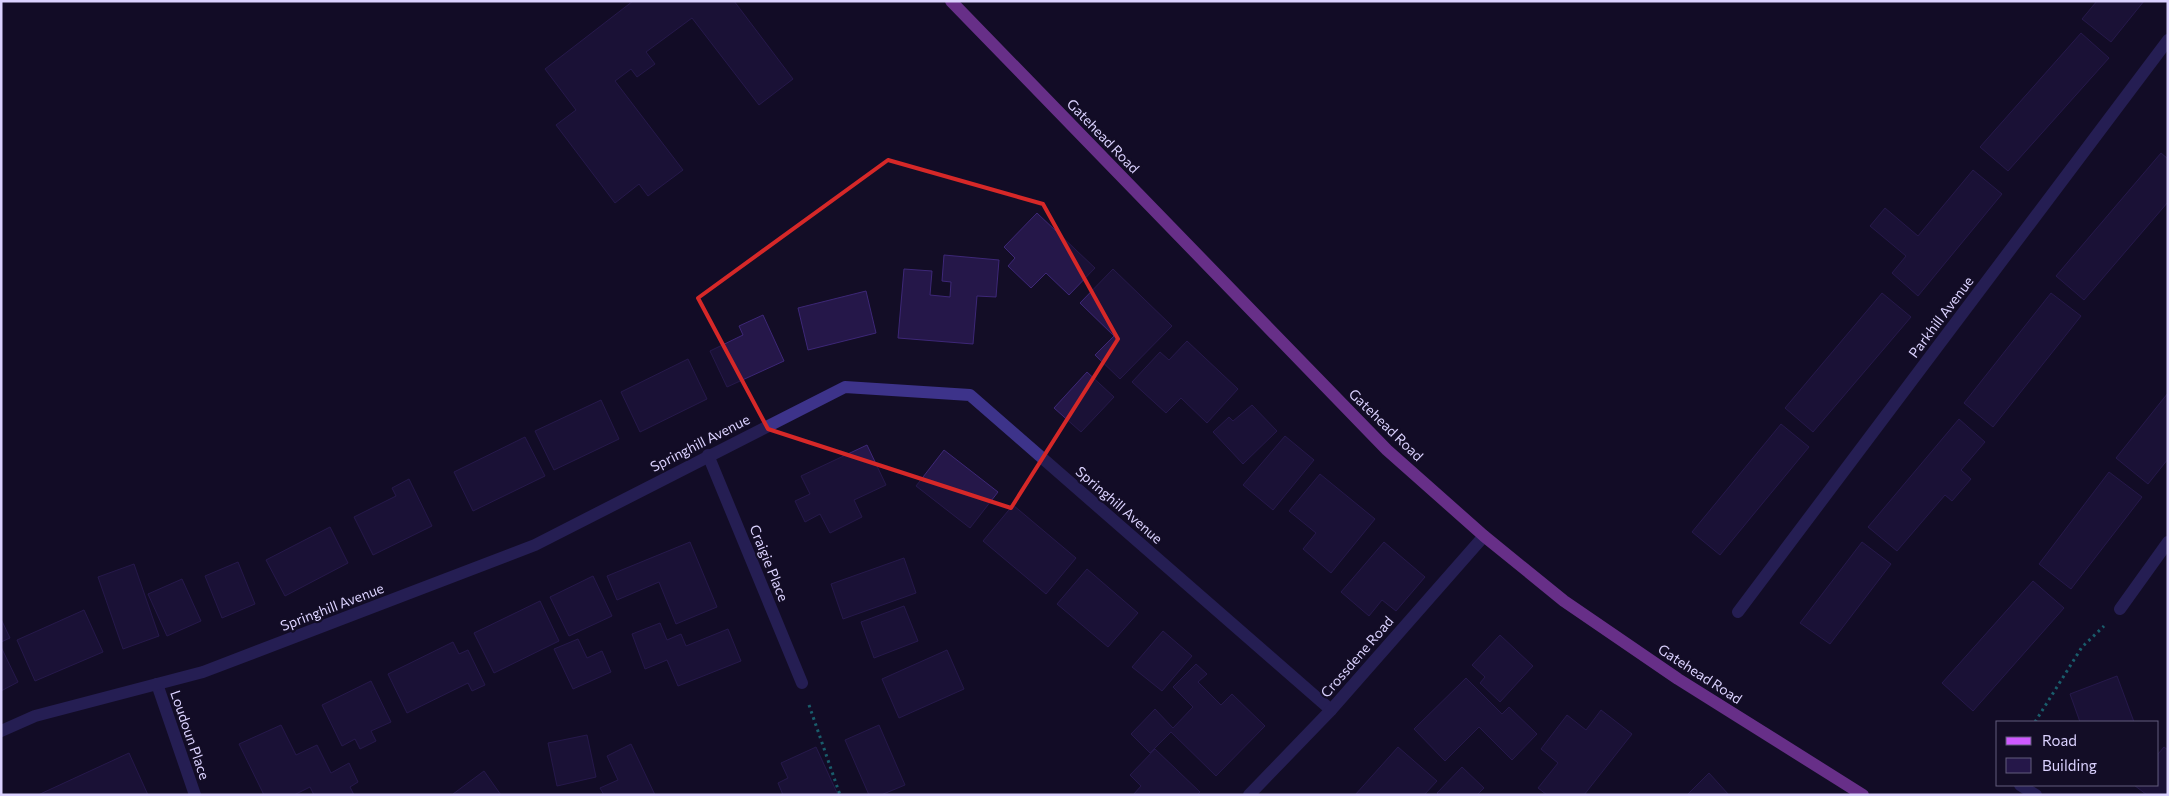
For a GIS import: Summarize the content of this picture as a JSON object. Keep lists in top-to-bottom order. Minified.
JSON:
{"streets":{"main road":["Gatehead Road"],"street":["Parkhill Avenue","Springhill Avenue","Craigie Place","Crossdene Road","Loudoun Place"]},"crossings":[["Gatehead Road","Crossdene Road"],["Springhill Avenue","Craigie Place"],["Springhill Avenue","Crossdene Road"],["Springhill Avenue","Loudoun Place"]],"legend":["Road","Building"]}
